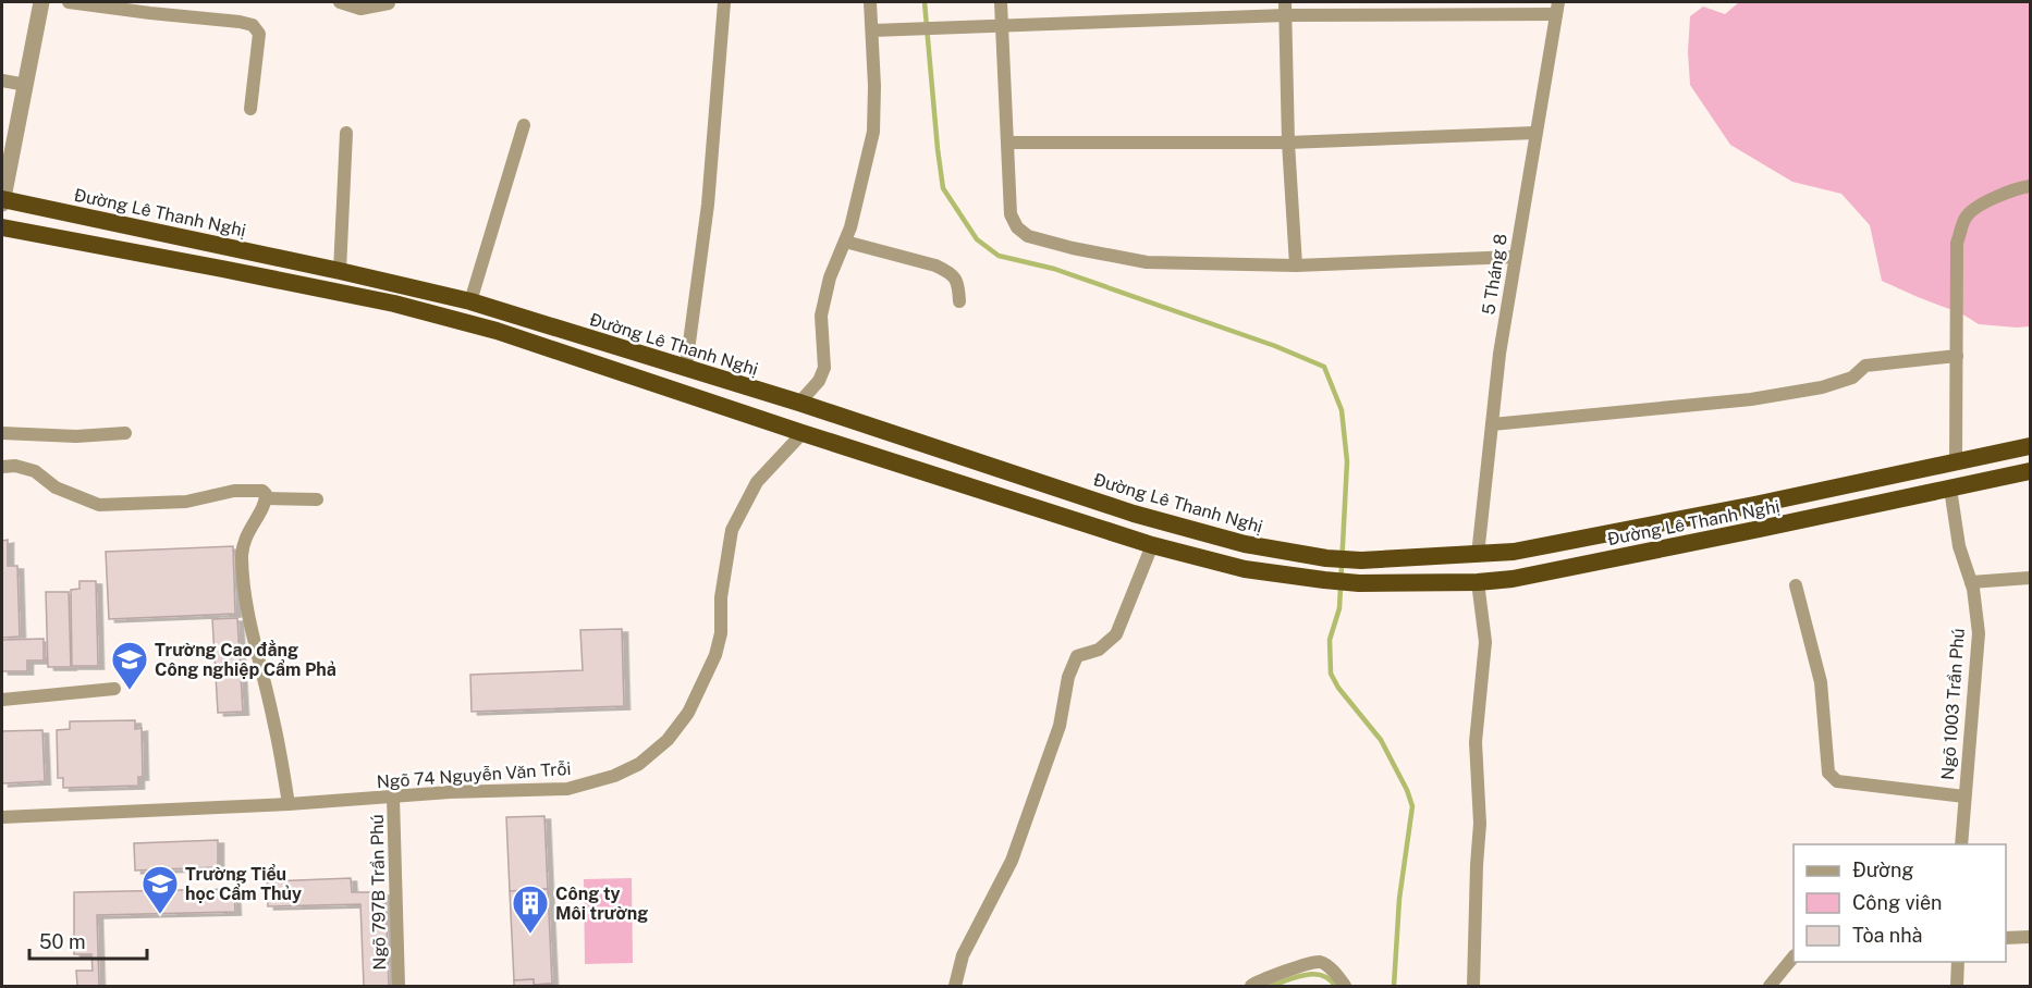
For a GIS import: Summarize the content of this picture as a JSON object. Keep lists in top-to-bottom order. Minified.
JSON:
{"streets":{"highway":["Đường Lê Thanh Nghị"],"street":["5 Tháng 8","Ngõ 1003 Trần Phú","Ngõ 74 Nguyễn Văn Trỗi","Ngõ 797B Trần Phú"]},"crossings":[["Đường Lê Thanh Nghị","5 Tháng 8"],["Đường Lê Thanh Nghị","Ngõ 1003 Trần Phú"],["Ngõ 74 Nguyễn Văn Trỗi","Ngõ 797B Trần Phú"]],"places":{"school or university":["Trường Cao đẳng Công nghiệp Cẩm Phả","Trường Tiểu học Cẩm Thủy"],"building":["Công ty Môi trường"]},"legend":["Đường","Công viên","Tòa nhà"],"scale_bar":"50 m"}
